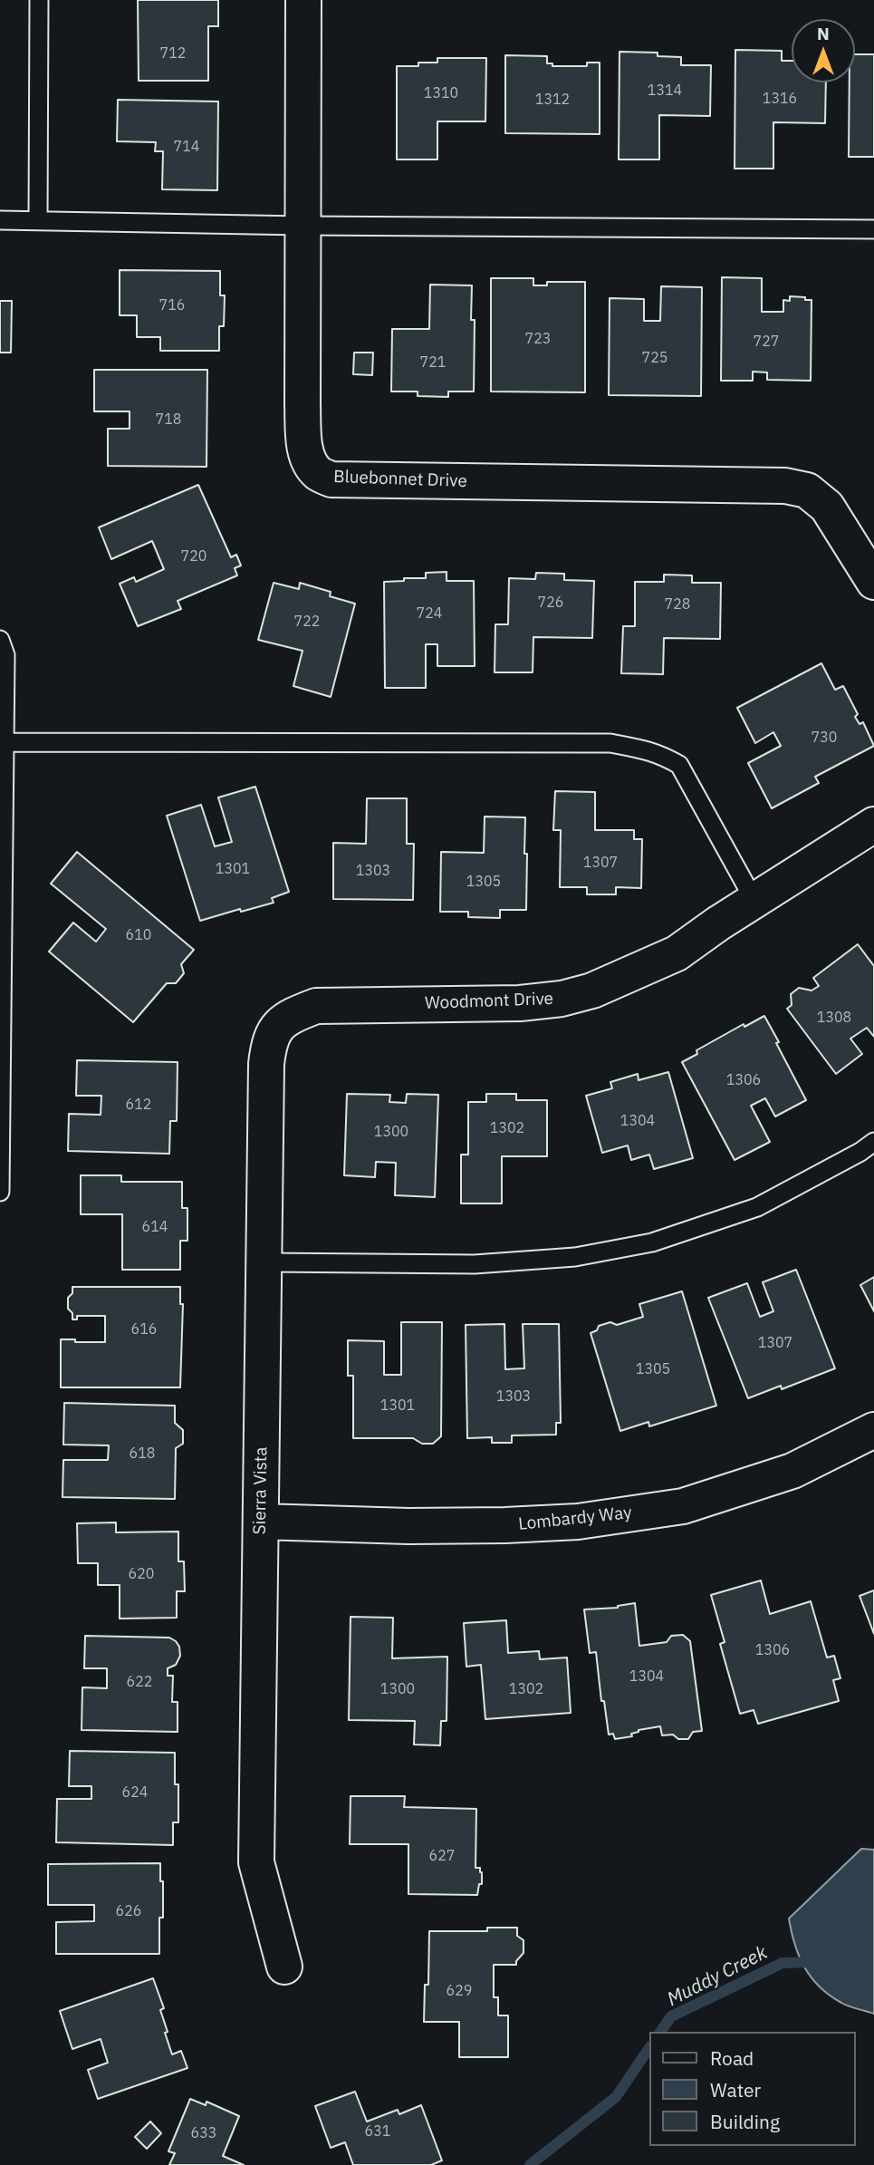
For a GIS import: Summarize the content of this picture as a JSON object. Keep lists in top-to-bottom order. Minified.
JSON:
{"streets":{"street":["Bluebonnet Drive","Woodmont Drive","Sierra Vista","Lombardy Way"]},"crossings":[["Woodmont Drive","Sierra Vista"],["Sierra Vista","Lombardy Way"]],"water":["Muddy Creek"],"house_numbers":["712","1314","1310","1316","1312","714","716","723","727","725","721","718","720","726","728","724","722","730","1307","1301","1303","1305","610","1308","1306","612","1304","1302","1300","614","616","1307","1305","1303","1301","618","620","1306","1304","622","1300","1302","624","627","626","629","631","633"],"legend":["Road","Water","Building"],"north":"top"}
